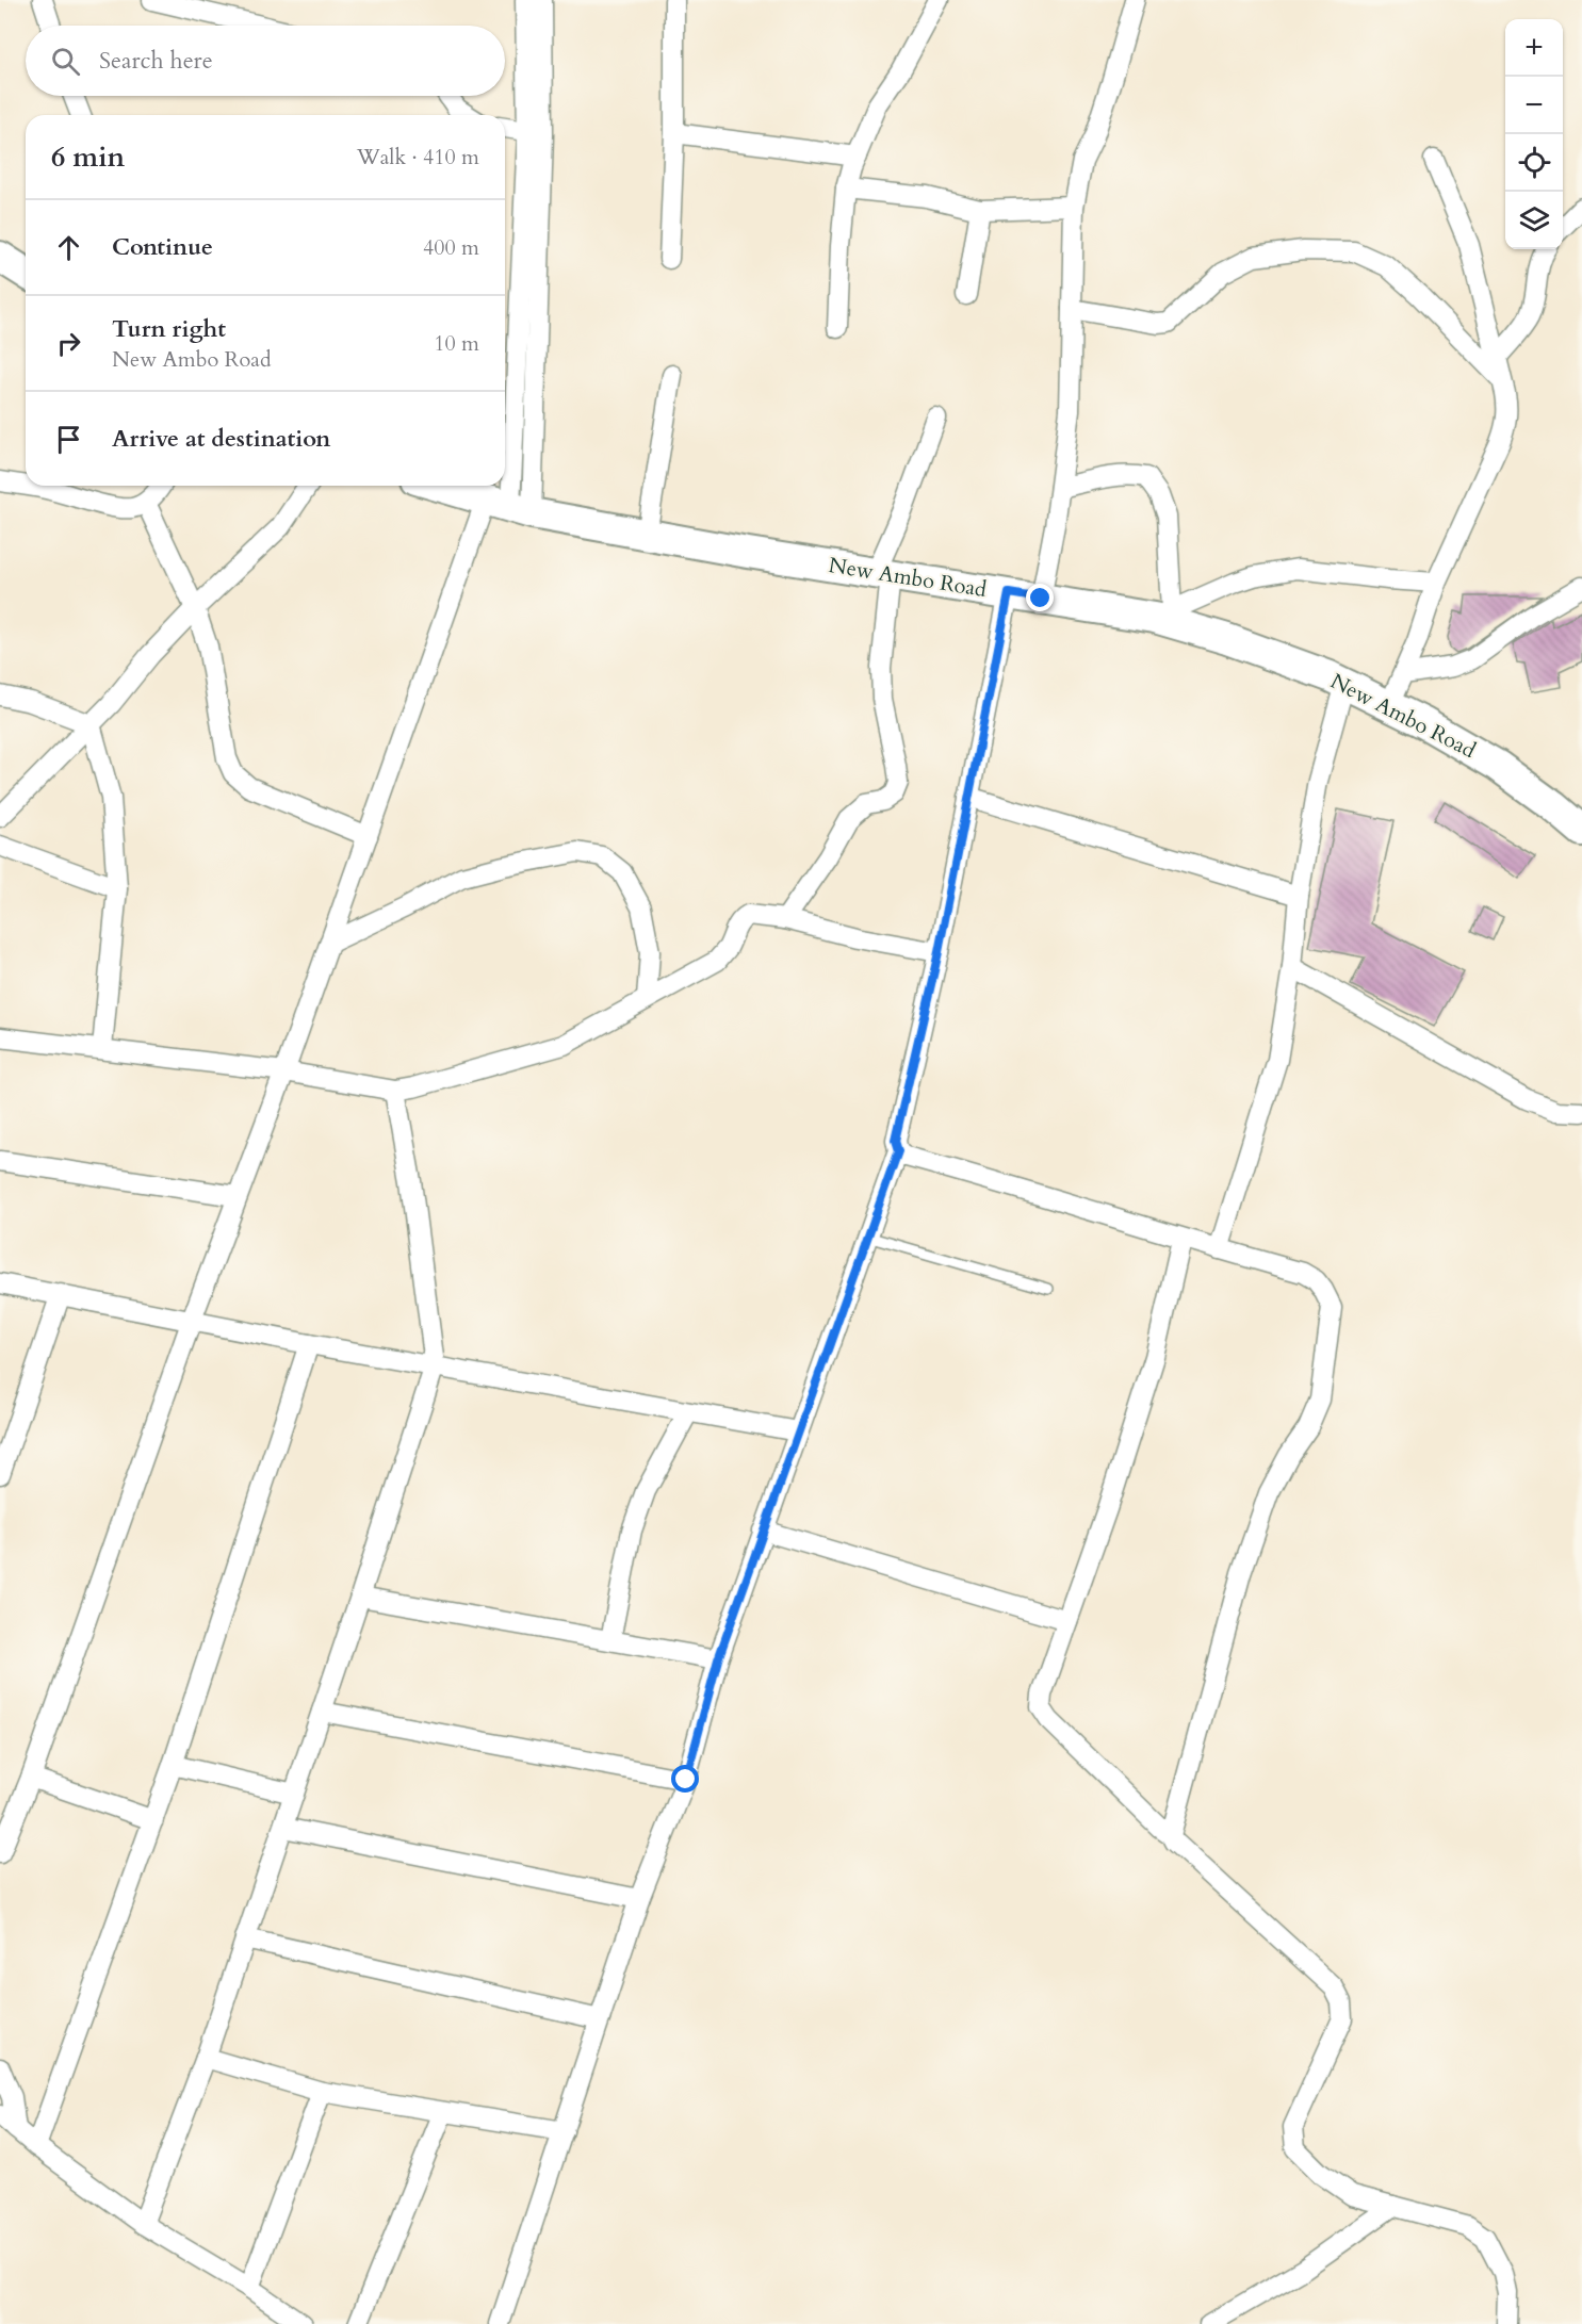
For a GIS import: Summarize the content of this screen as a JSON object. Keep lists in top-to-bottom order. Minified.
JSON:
{"streets":{"main road":["New Ambo Road"]},"page":{"map_buttons":["+","−"],"search":"Search here","heading":["6 min","Walk · 410 m"],"list":[["Continue","400 m"],["Turn right","New Ambo Road","10 m"],"Arrive at destination"]}}
